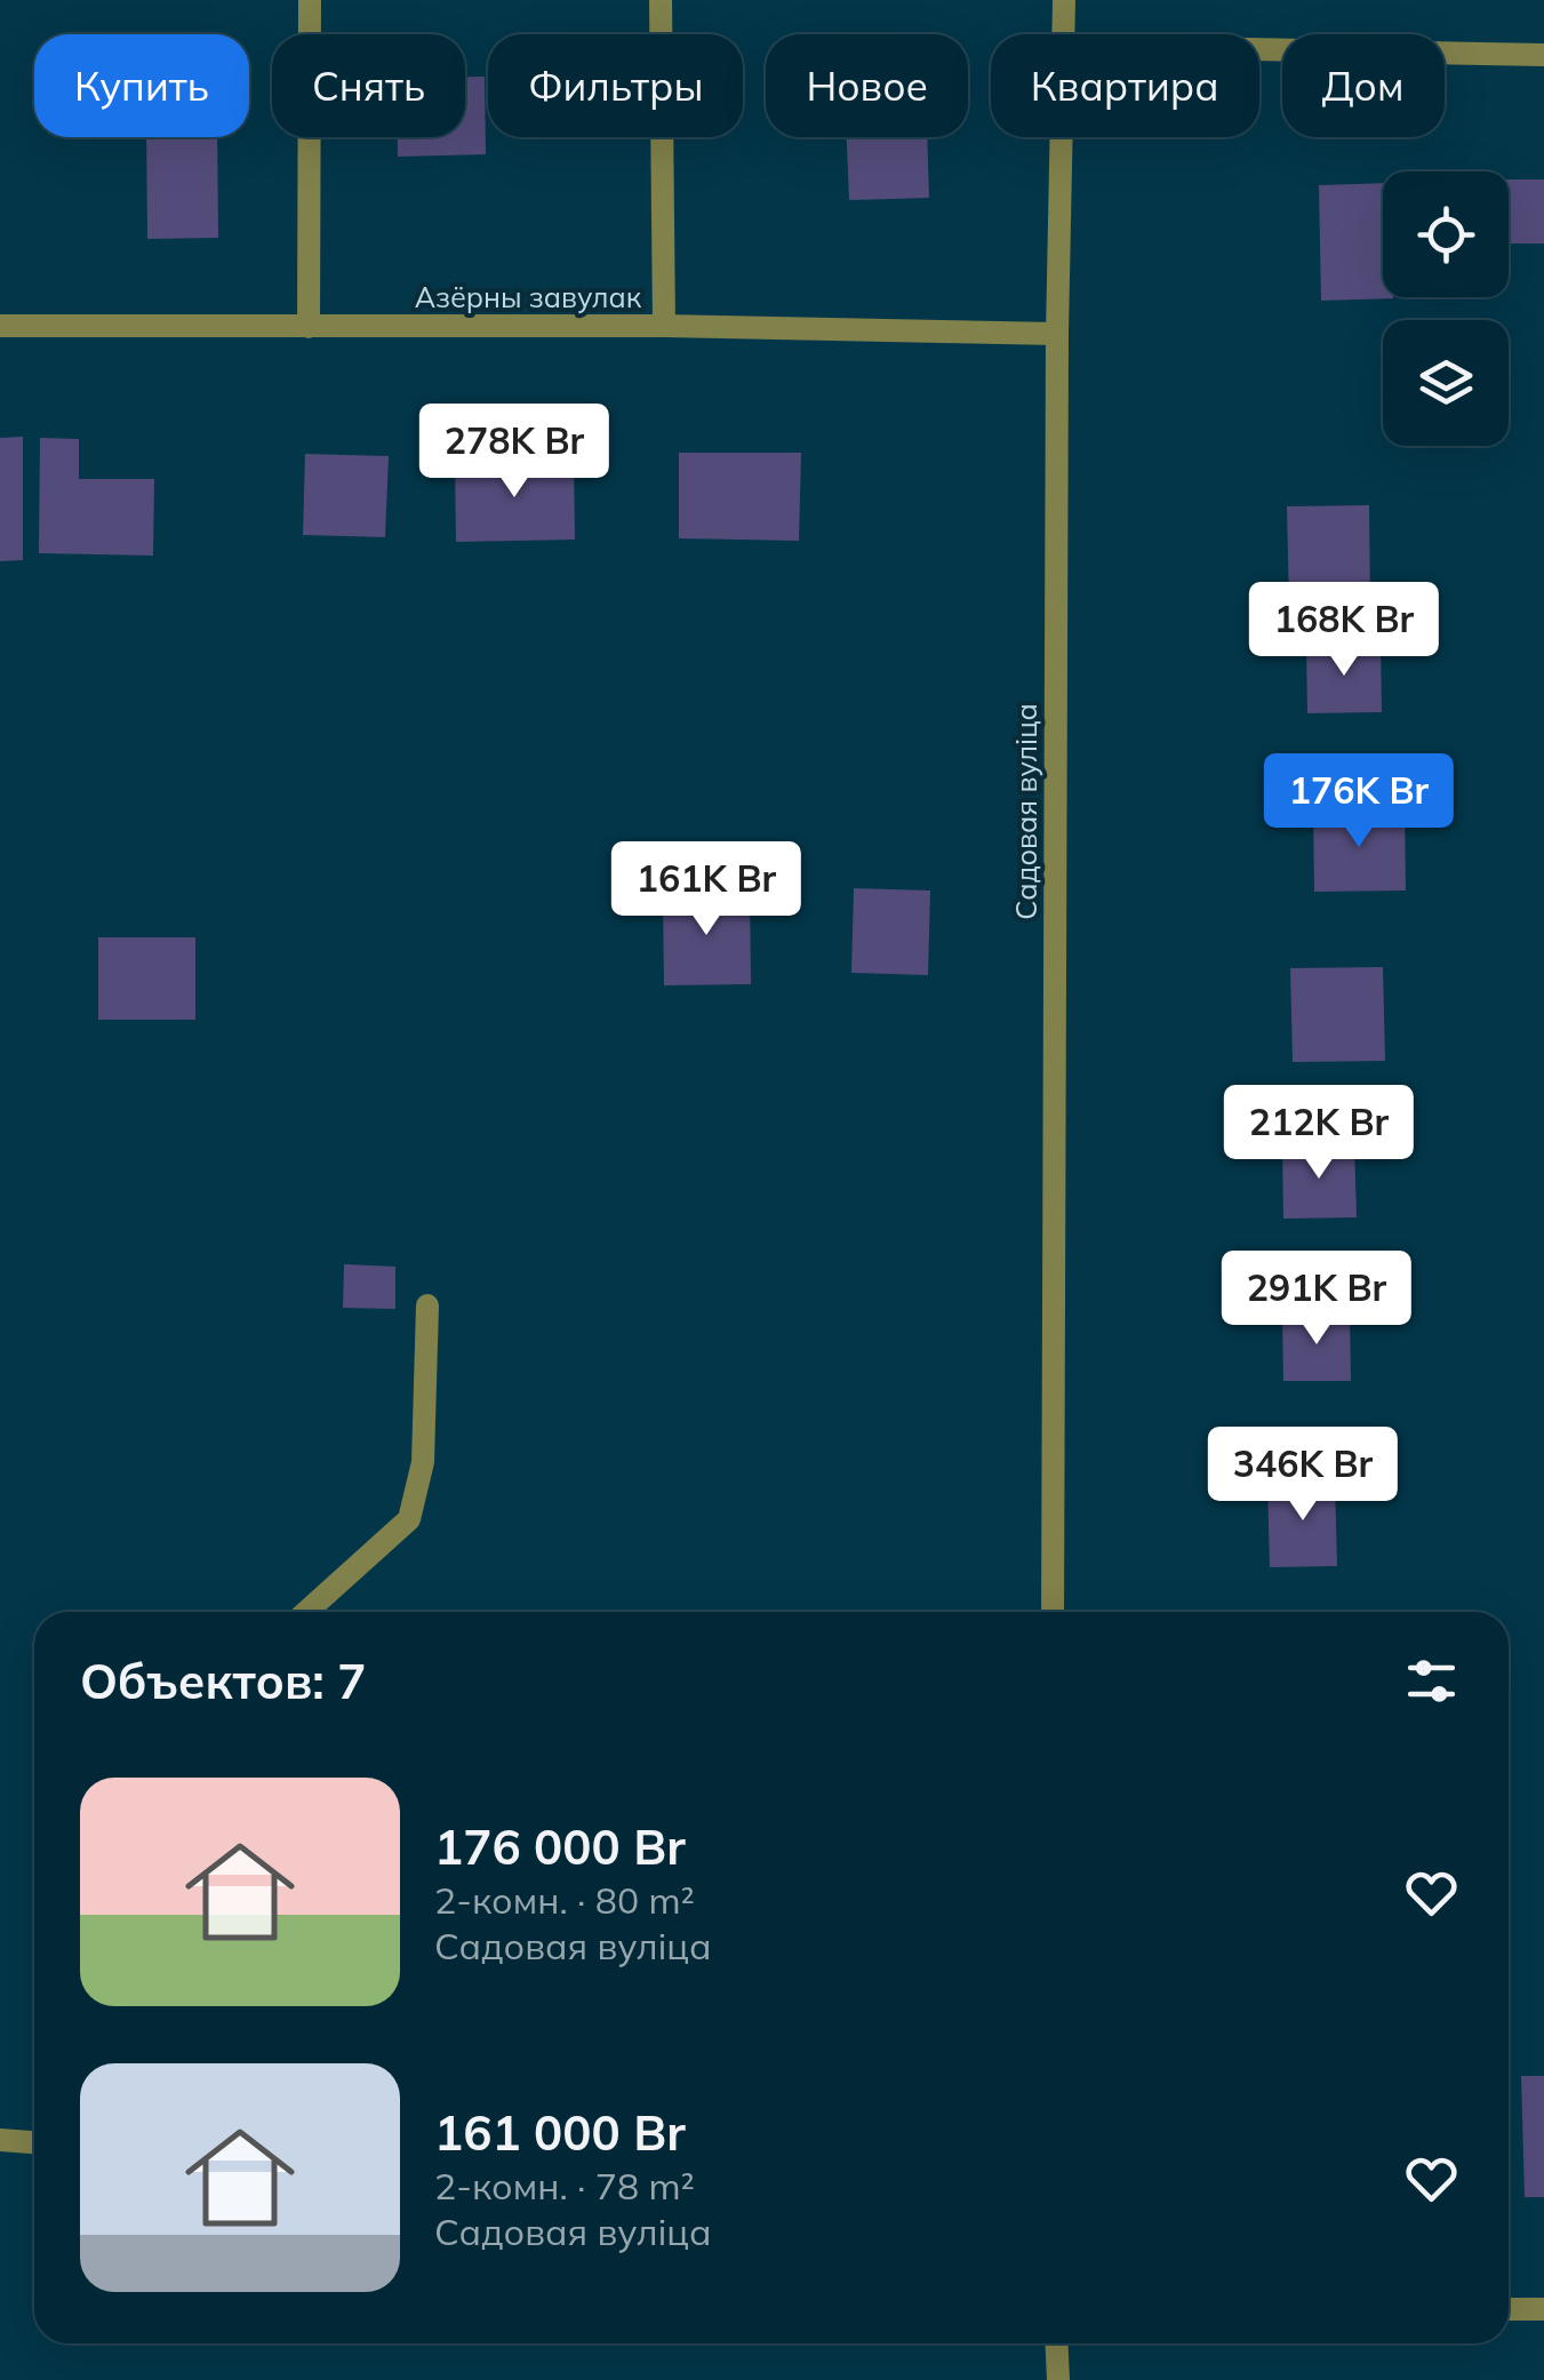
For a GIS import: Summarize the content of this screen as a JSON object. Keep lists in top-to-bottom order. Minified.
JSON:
{"streets":{"street":["Азёрны завулак","Садовая вуліца"]},"crossings":[["Азёрны завулак","Садовая вуліца"]],"page":{"chip":["Купить","Снять","Фильтры","Новое","Квартира","Дом"],"price":["278K Br","168K Br","176K Br","161K Br","212K Br","291K Br","346K Br"],"heading":"Объектов: 7","list":[{"name":"176 000 Br","note":"2-комн. · 80 m² · Садовая вуліца"},{"name":"161 000 Br","note":"2-комн. · 78 m² · Садовая вуліца"}]}}
